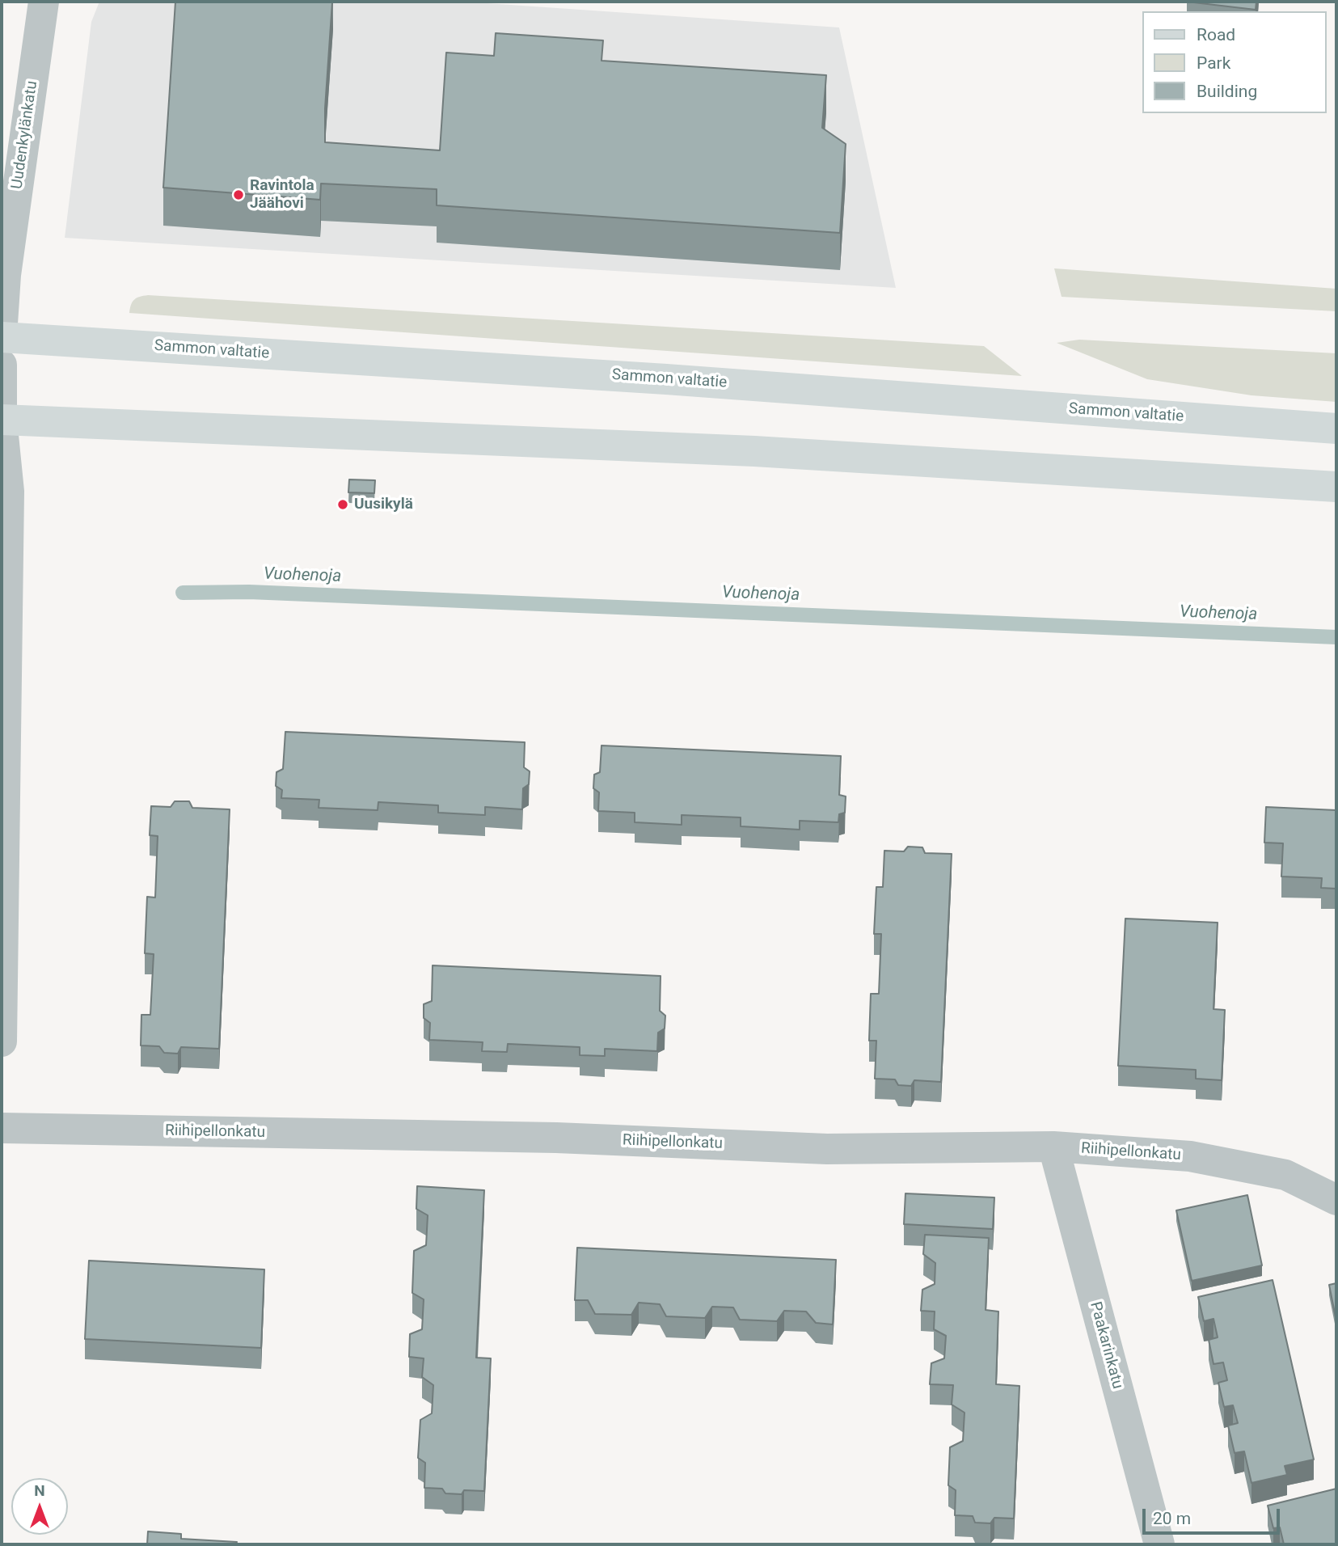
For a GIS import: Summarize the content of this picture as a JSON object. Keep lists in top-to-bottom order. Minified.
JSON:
{"streets":{"main road":["Sammon valtatie"],"street":["Uudenkylänkatu","Riihipellonkatu","Paakarinkatu"]},"crossings":[["Uudenkylänkatu","Sammon valtatie"],["Riihipellonkatu","Paakarinkatu"]],"water":["Vuohenoja"],"places":["Ravintola Jäähovi","Uusikylä"],"legend":["Road","Park","Building"],"scale_bar":"20 m","north":"top"}
